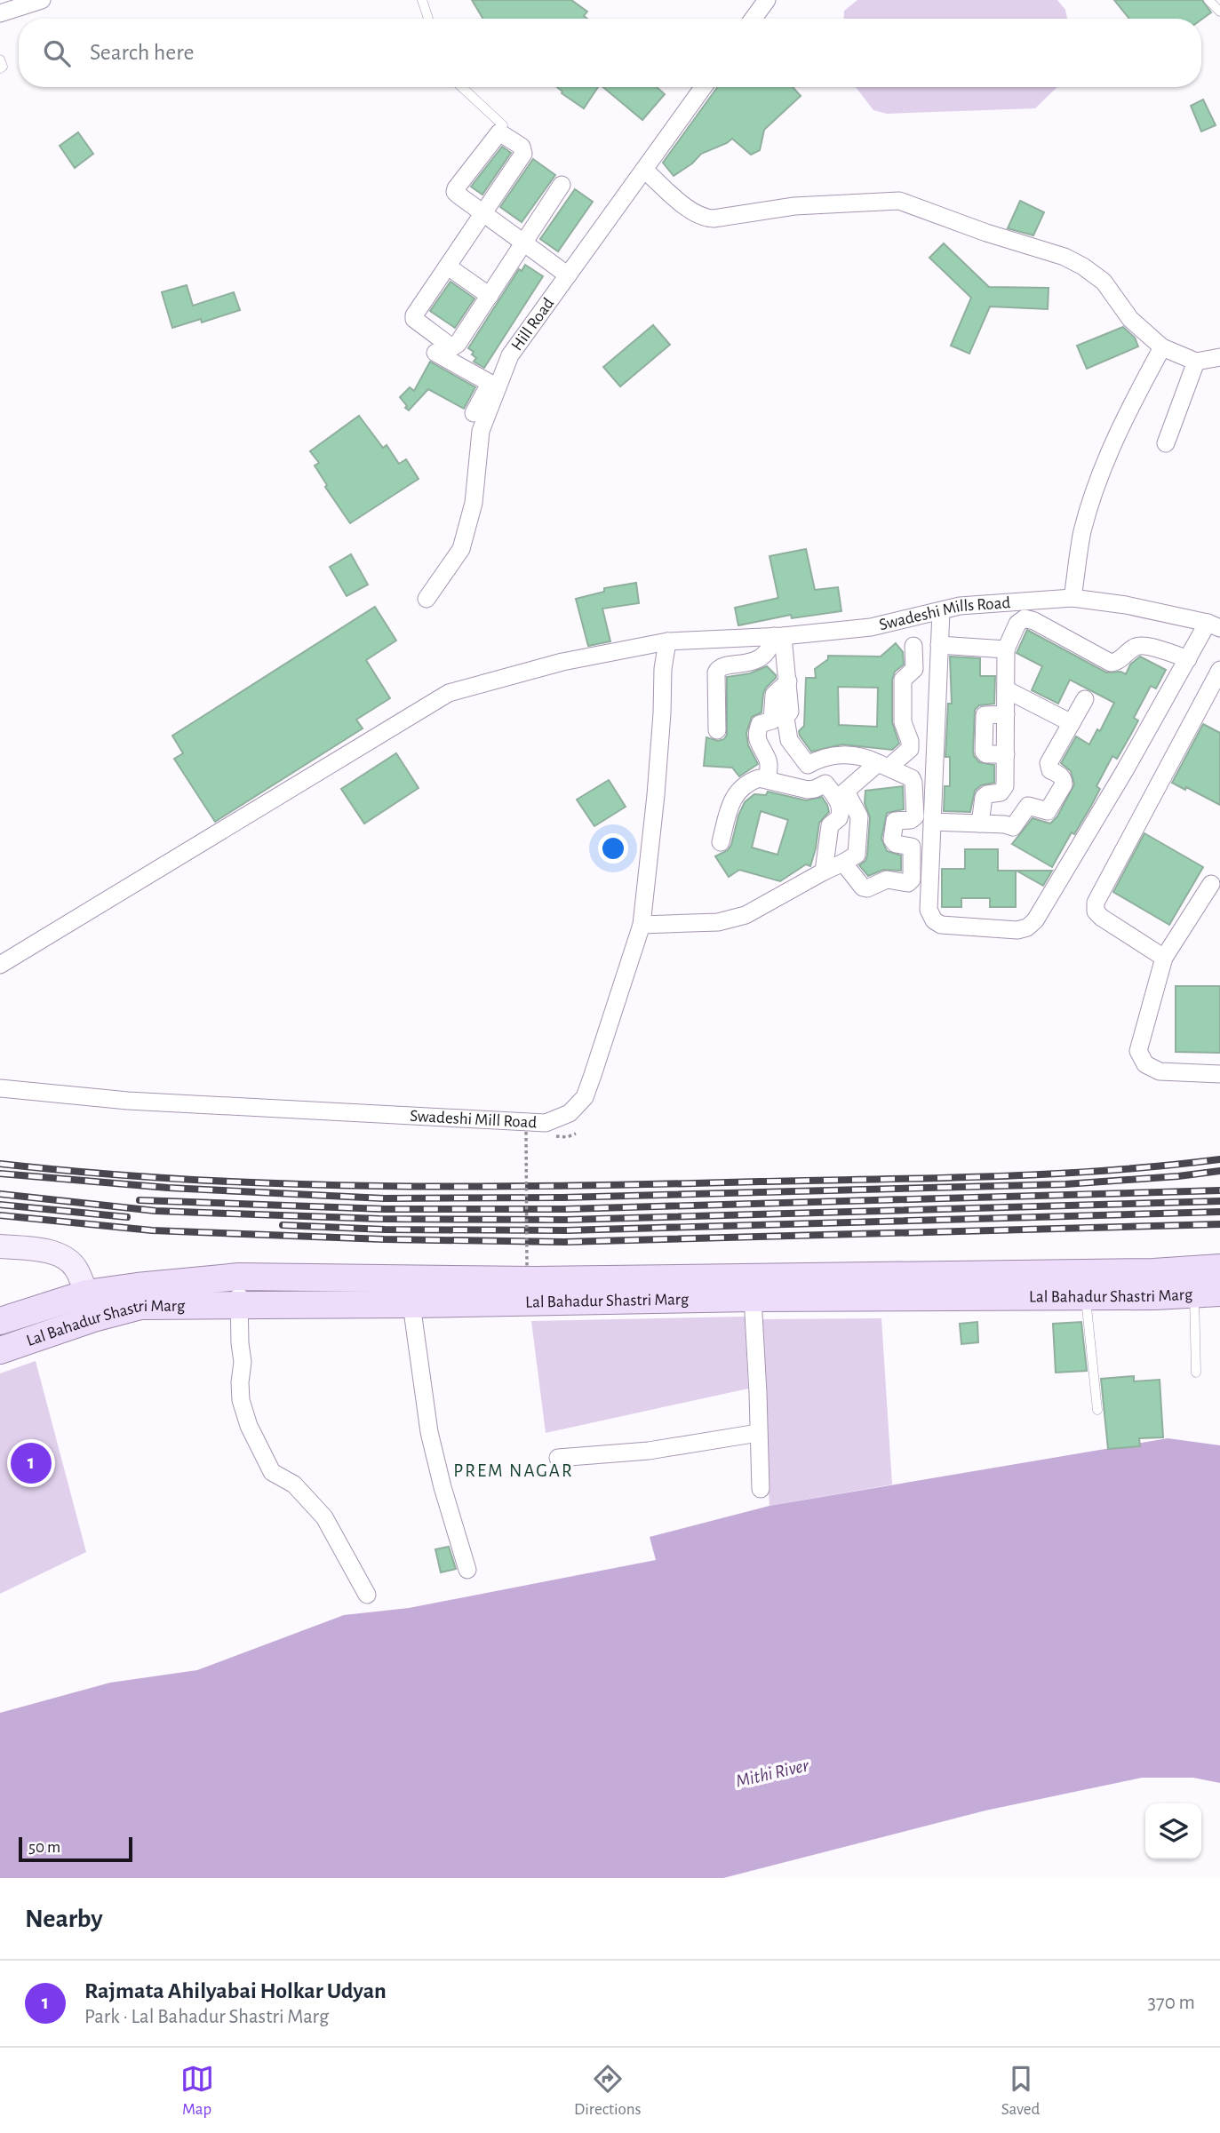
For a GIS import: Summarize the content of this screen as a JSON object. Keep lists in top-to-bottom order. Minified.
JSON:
{"streets":{"main road":["Lal Bahadur Shastri Marg"],"street":["Hill Road","Swadeshi Mills Road","Swadeshi Mill Road"]},"crossings":[["Swadeshi Mills Road","Swadeshi Mill Road"]],"districts":["PREM NAGAR"],"water":["Mithi River"],"scale_bar":"50 m","page":{"search":"Search here","pins":"1","scale":"50 m","heading":"Nearby","list":[{"mark":"1","name":"Rajmata Ahilyabai Holkar Udyan","note":"Park · Lal Bahadur Shastri Marg","value":"370 m"}],"nav":["Map","Directions","Saved"]}}
